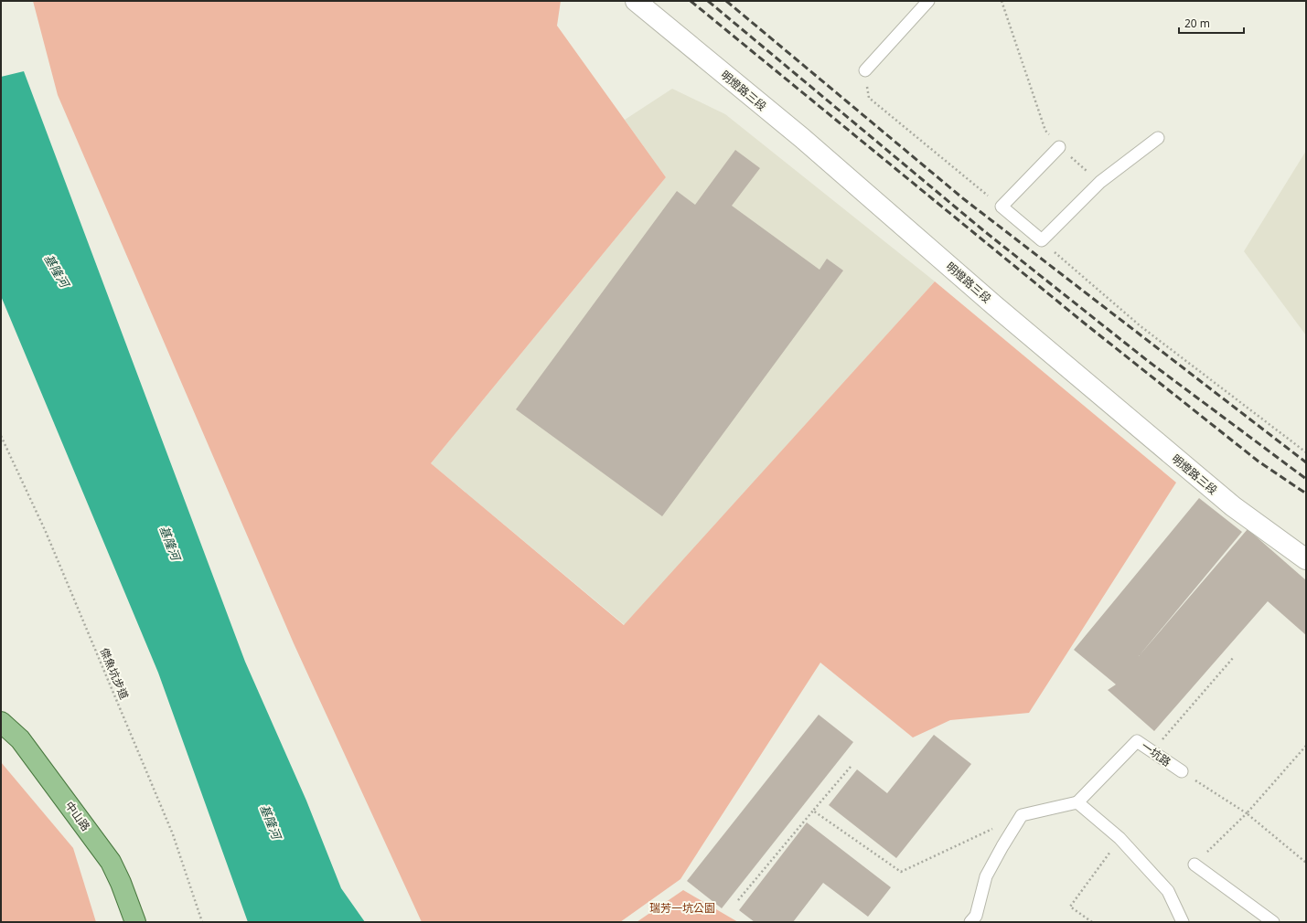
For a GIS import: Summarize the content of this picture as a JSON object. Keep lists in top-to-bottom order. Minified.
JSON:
{"streets":{"main road":["中山路"],"street":["明燈路三段"],"lane":["一坑路"],"path":["傑魚坑步道"]},"water":["基隆河"],"parks":["瑞芳一坑公園"],"scale_bar":"20 m"}
